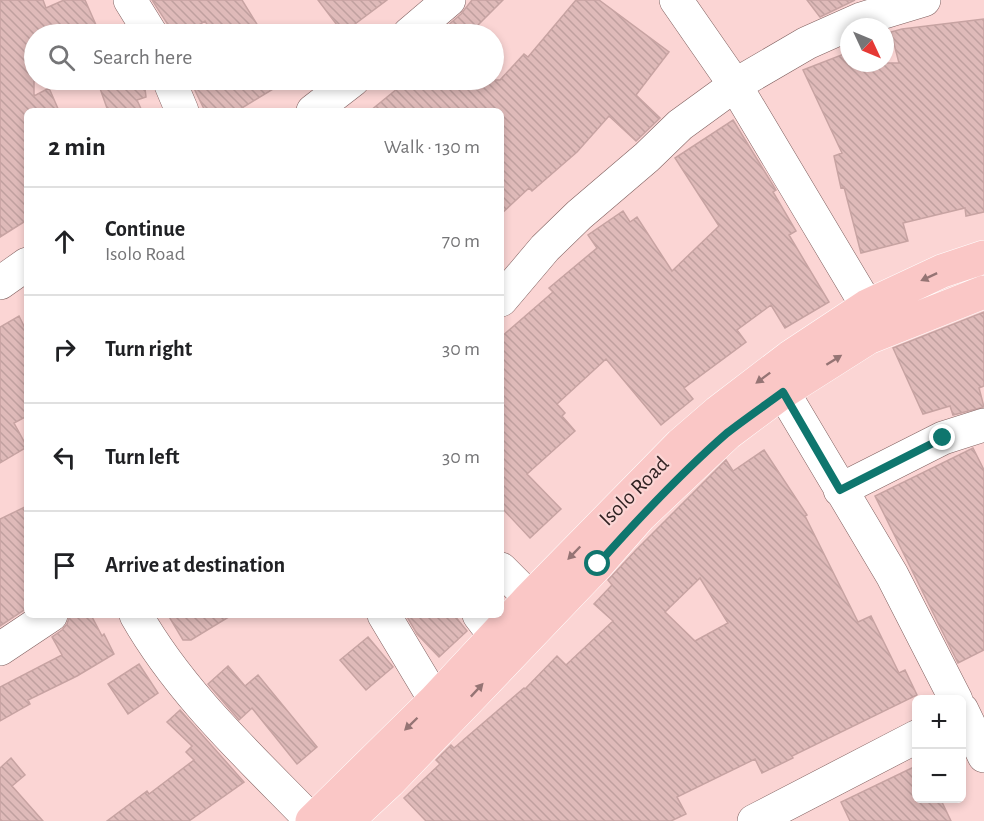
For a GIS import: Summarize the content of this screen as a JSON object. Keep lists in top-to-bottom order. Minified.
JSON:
{"streets":{"main road":["Isolo Road"]},"north":"bottom right","page":{"search":"Search here","heading":["2 min","Walk · 130 m"],"list":[["Continue","Isolo Road","70 m"],["Turn right","30 m"],["Turn left","30 m"],"Arrive at destination"],"map_buttons":["+","−"]}}
